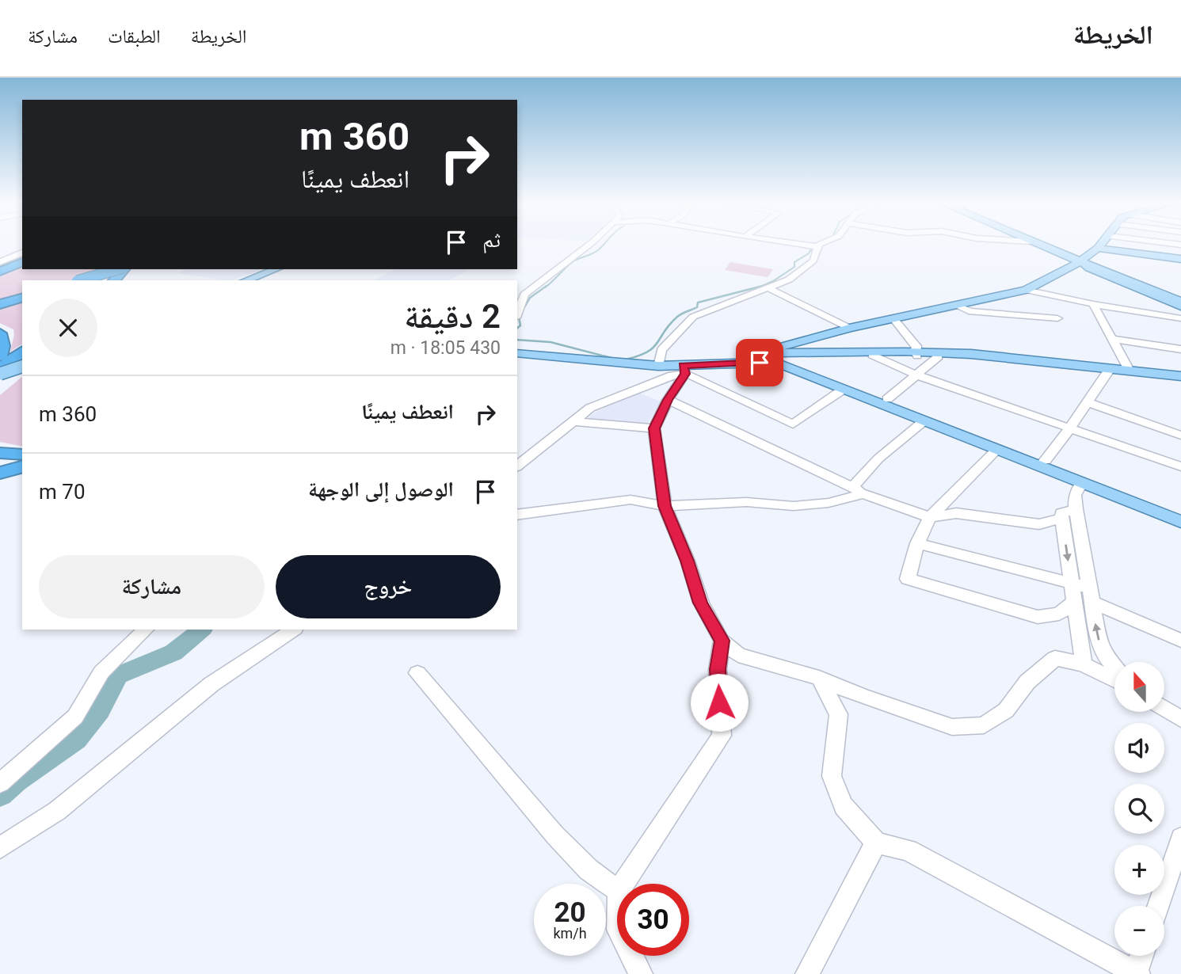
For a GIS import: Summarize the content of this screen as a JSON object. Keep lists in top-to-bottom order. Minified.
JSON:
{"north":"top","page":{"header":"الخريطة","nav":["الخريطة","الطبقات","مشاركة"],"turn":["360 m","انعطف يمينًا"],"then":"ثم","heading":["2 دقيقة","430 m · 18:05"],"list":[{"name":"انعطف يمينًا","value":"360 m"},{"name":"الوصول إلى الوجهة","value":"70 m"}],"buttons":["خروج","مشاركة"],"map_buttons":["+","−"],"speed":"20 km/h","limit":"30"}}
